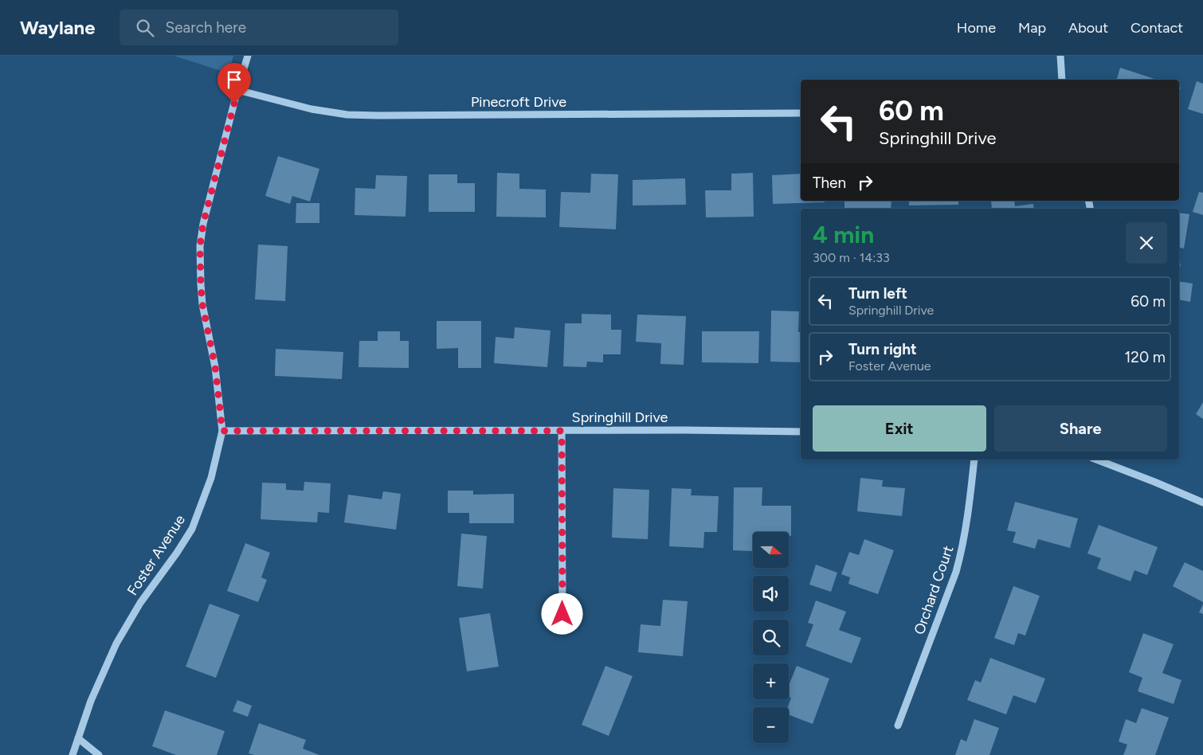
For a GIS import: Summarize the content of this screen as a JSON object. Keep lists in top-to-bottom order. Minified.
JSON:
{"streets":{"street":["Pinecroft Drive","Springhill Drive","Foster Avenue","Orchard Court"]},"crossings":[["Pinecroft Drive","Foster Avenue"],["Springhill Drive","Foster Avenue"]],"north":"right","page":{"header":"Waylane","search":"Search here","nav":["Home","Map","About","Contact"],"turn":["60 m","Springhill Drive"],"then":"Then","heading":["4 min","300 m · 14:33"],"list":[{"name":"Turn left","note":"Springhill Drive","value":"60 m"},{"name":"Turn right","note":"Foster Avenue","value":"120 m"}],"buttons":["Exit","Share"],"map_buttons":["+","−"]}}
